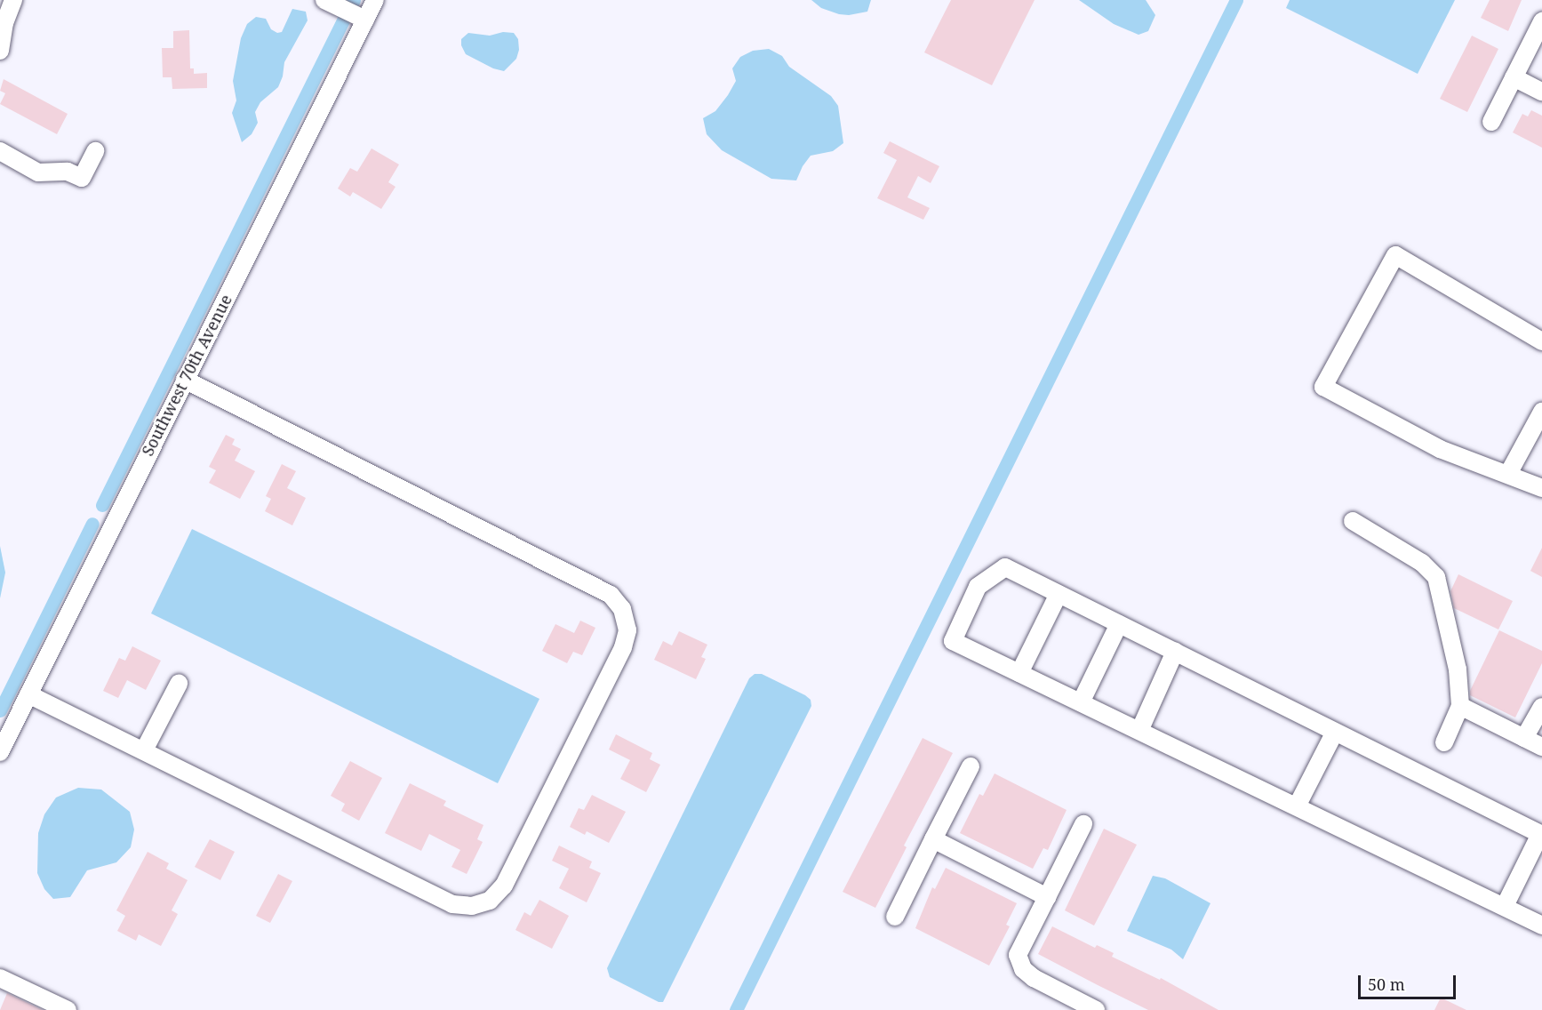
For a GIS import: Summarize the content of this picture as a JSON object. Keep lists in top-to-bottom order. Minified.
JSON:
{"streets":{"street":["Southwest 70th Avenue"]},"scale_bar":"50 m"}
